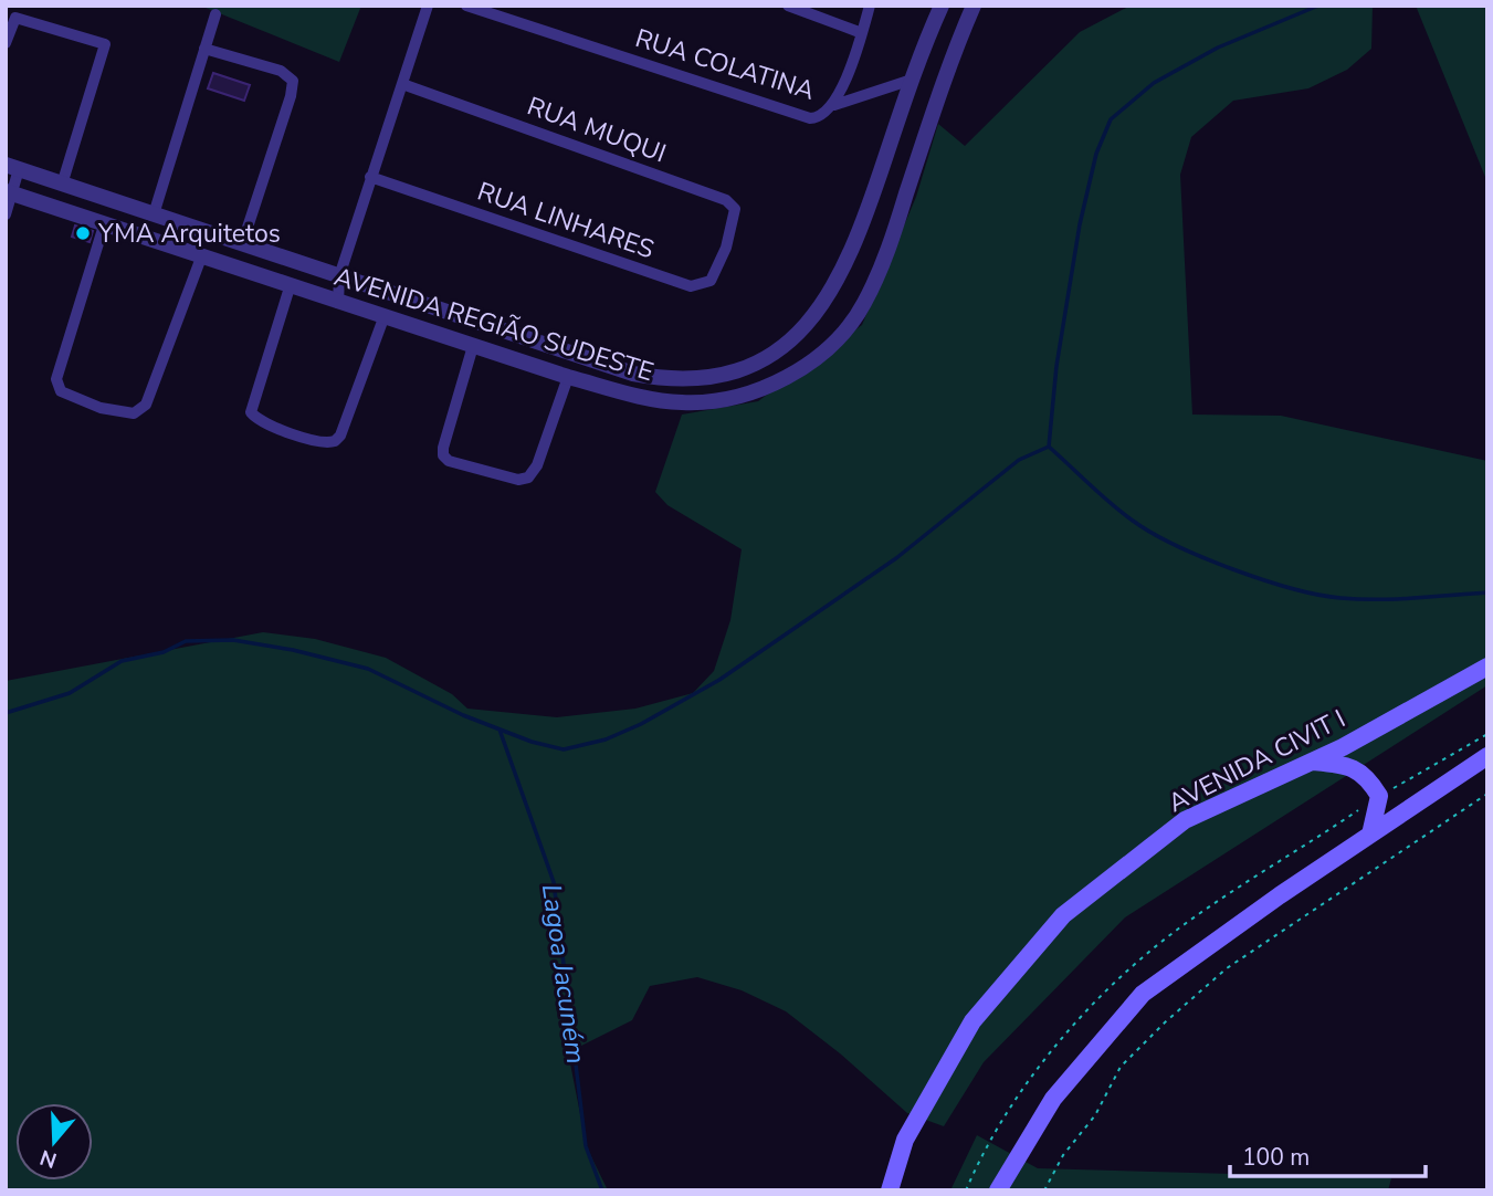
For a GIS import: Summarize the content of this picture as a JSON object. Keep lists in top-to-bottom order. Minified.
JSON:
{"streets":{"main road":["AVENIDA CIVIT I"],"street":["RUA COLATINA","RUA MUQUI","RUA LINHARES","AVENIDA REGIÃO SUDESTE"]},"crossings":[["RUA COLATINA","AVENIDA REGIÃO SUDESTE"],["RUA MUQUI","RUA LINHARES"]],"water":["Lagoa Jacuném"],"places":["YMA Arquitetos"],"scale_bar":"100 m","north":"bottom"}
